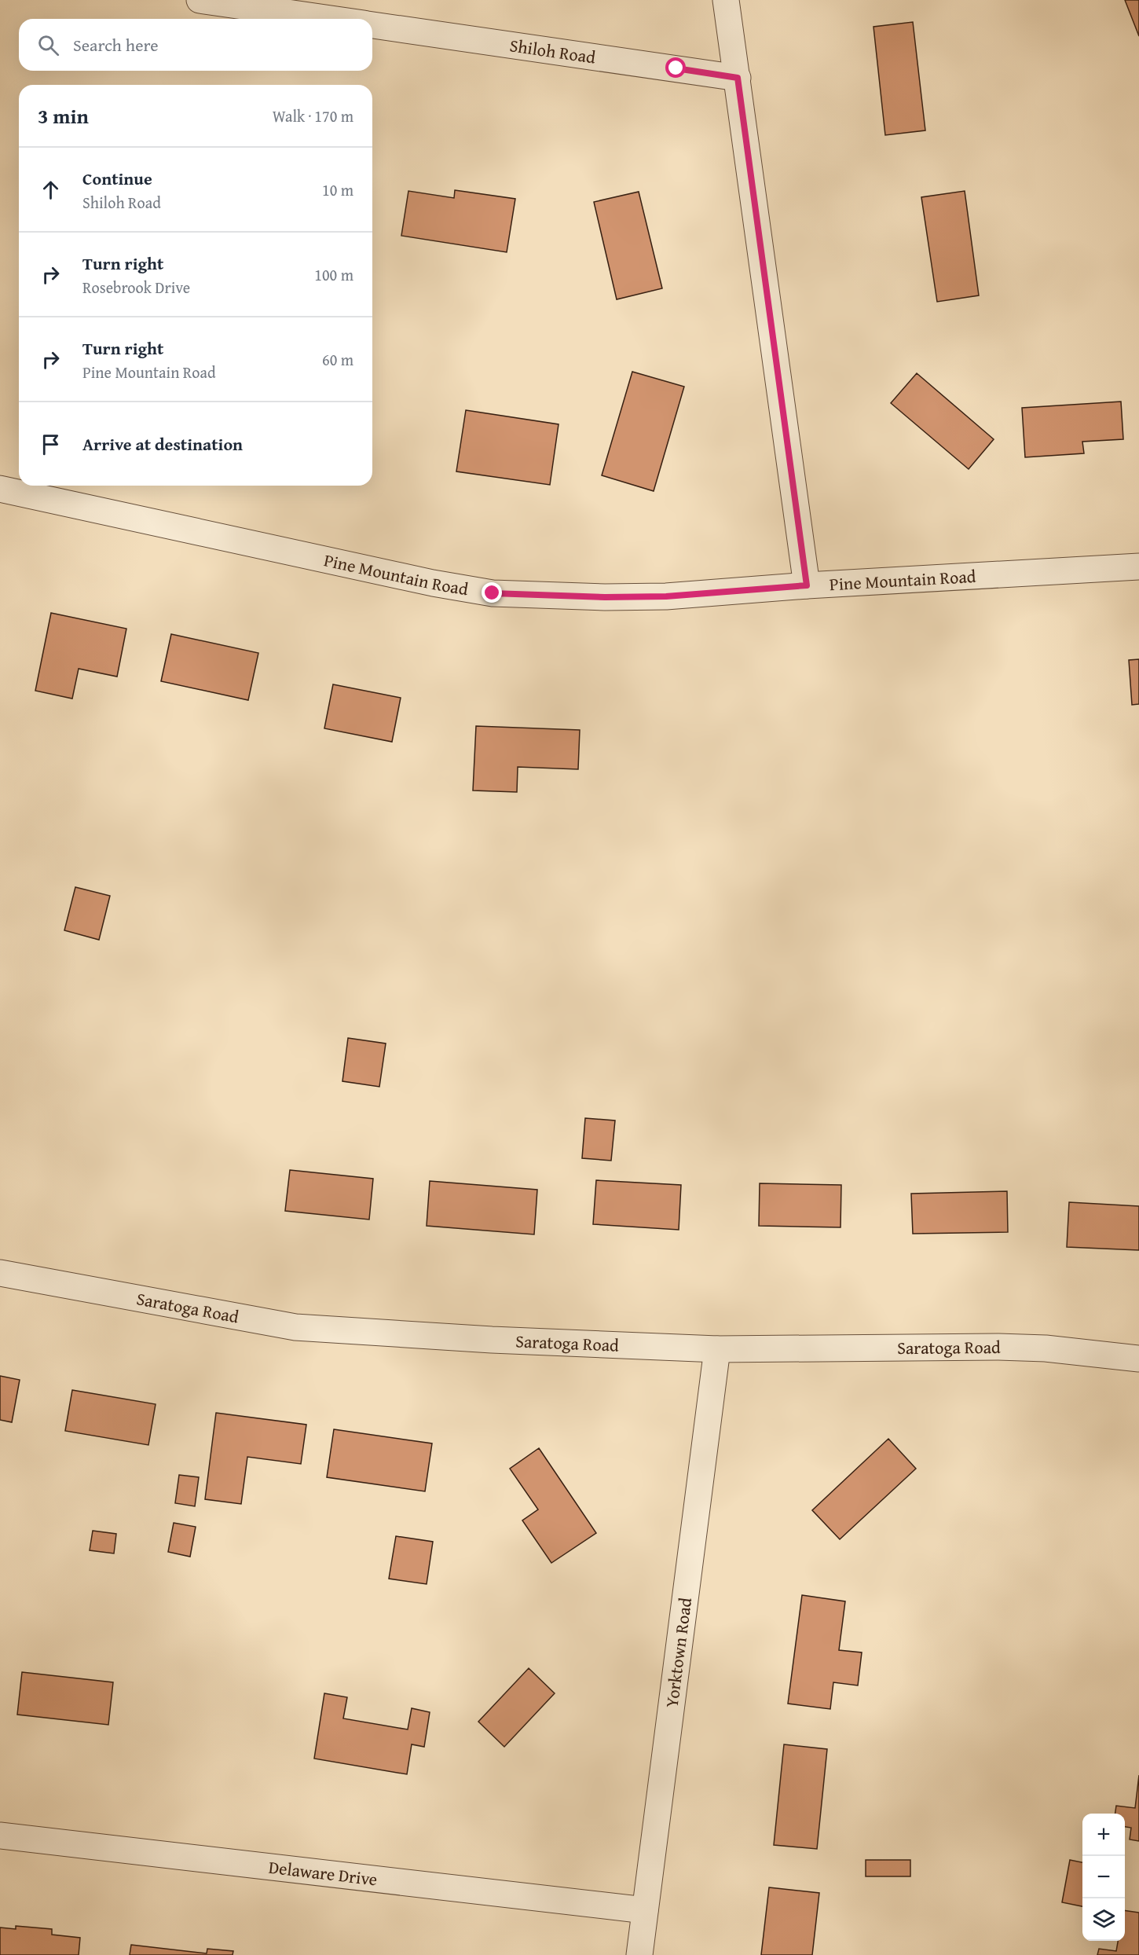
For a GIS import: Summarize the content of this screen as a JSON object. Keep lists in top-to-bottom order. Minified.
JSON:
{"streets":{"street":["Shiloh Road","Pine Mountain Road","Saratoga Road","Yorktown Road","Delaware Drive"]},"crossings":[["Saratoga Road","Yorktown Road"],["Yorktown Road","Delaware Drive"]],"page":{"search":"Search here","heading":["3 min","Walk · 170 m"],"list":[["Continue","Shiloh Road","10 m"],["Turn right","Rosebrook Drive","100 m"],["Turn right","Pine Mountain Road","60 m"],"Arrive at destination"],"map_buttons":["+","−"]}}
